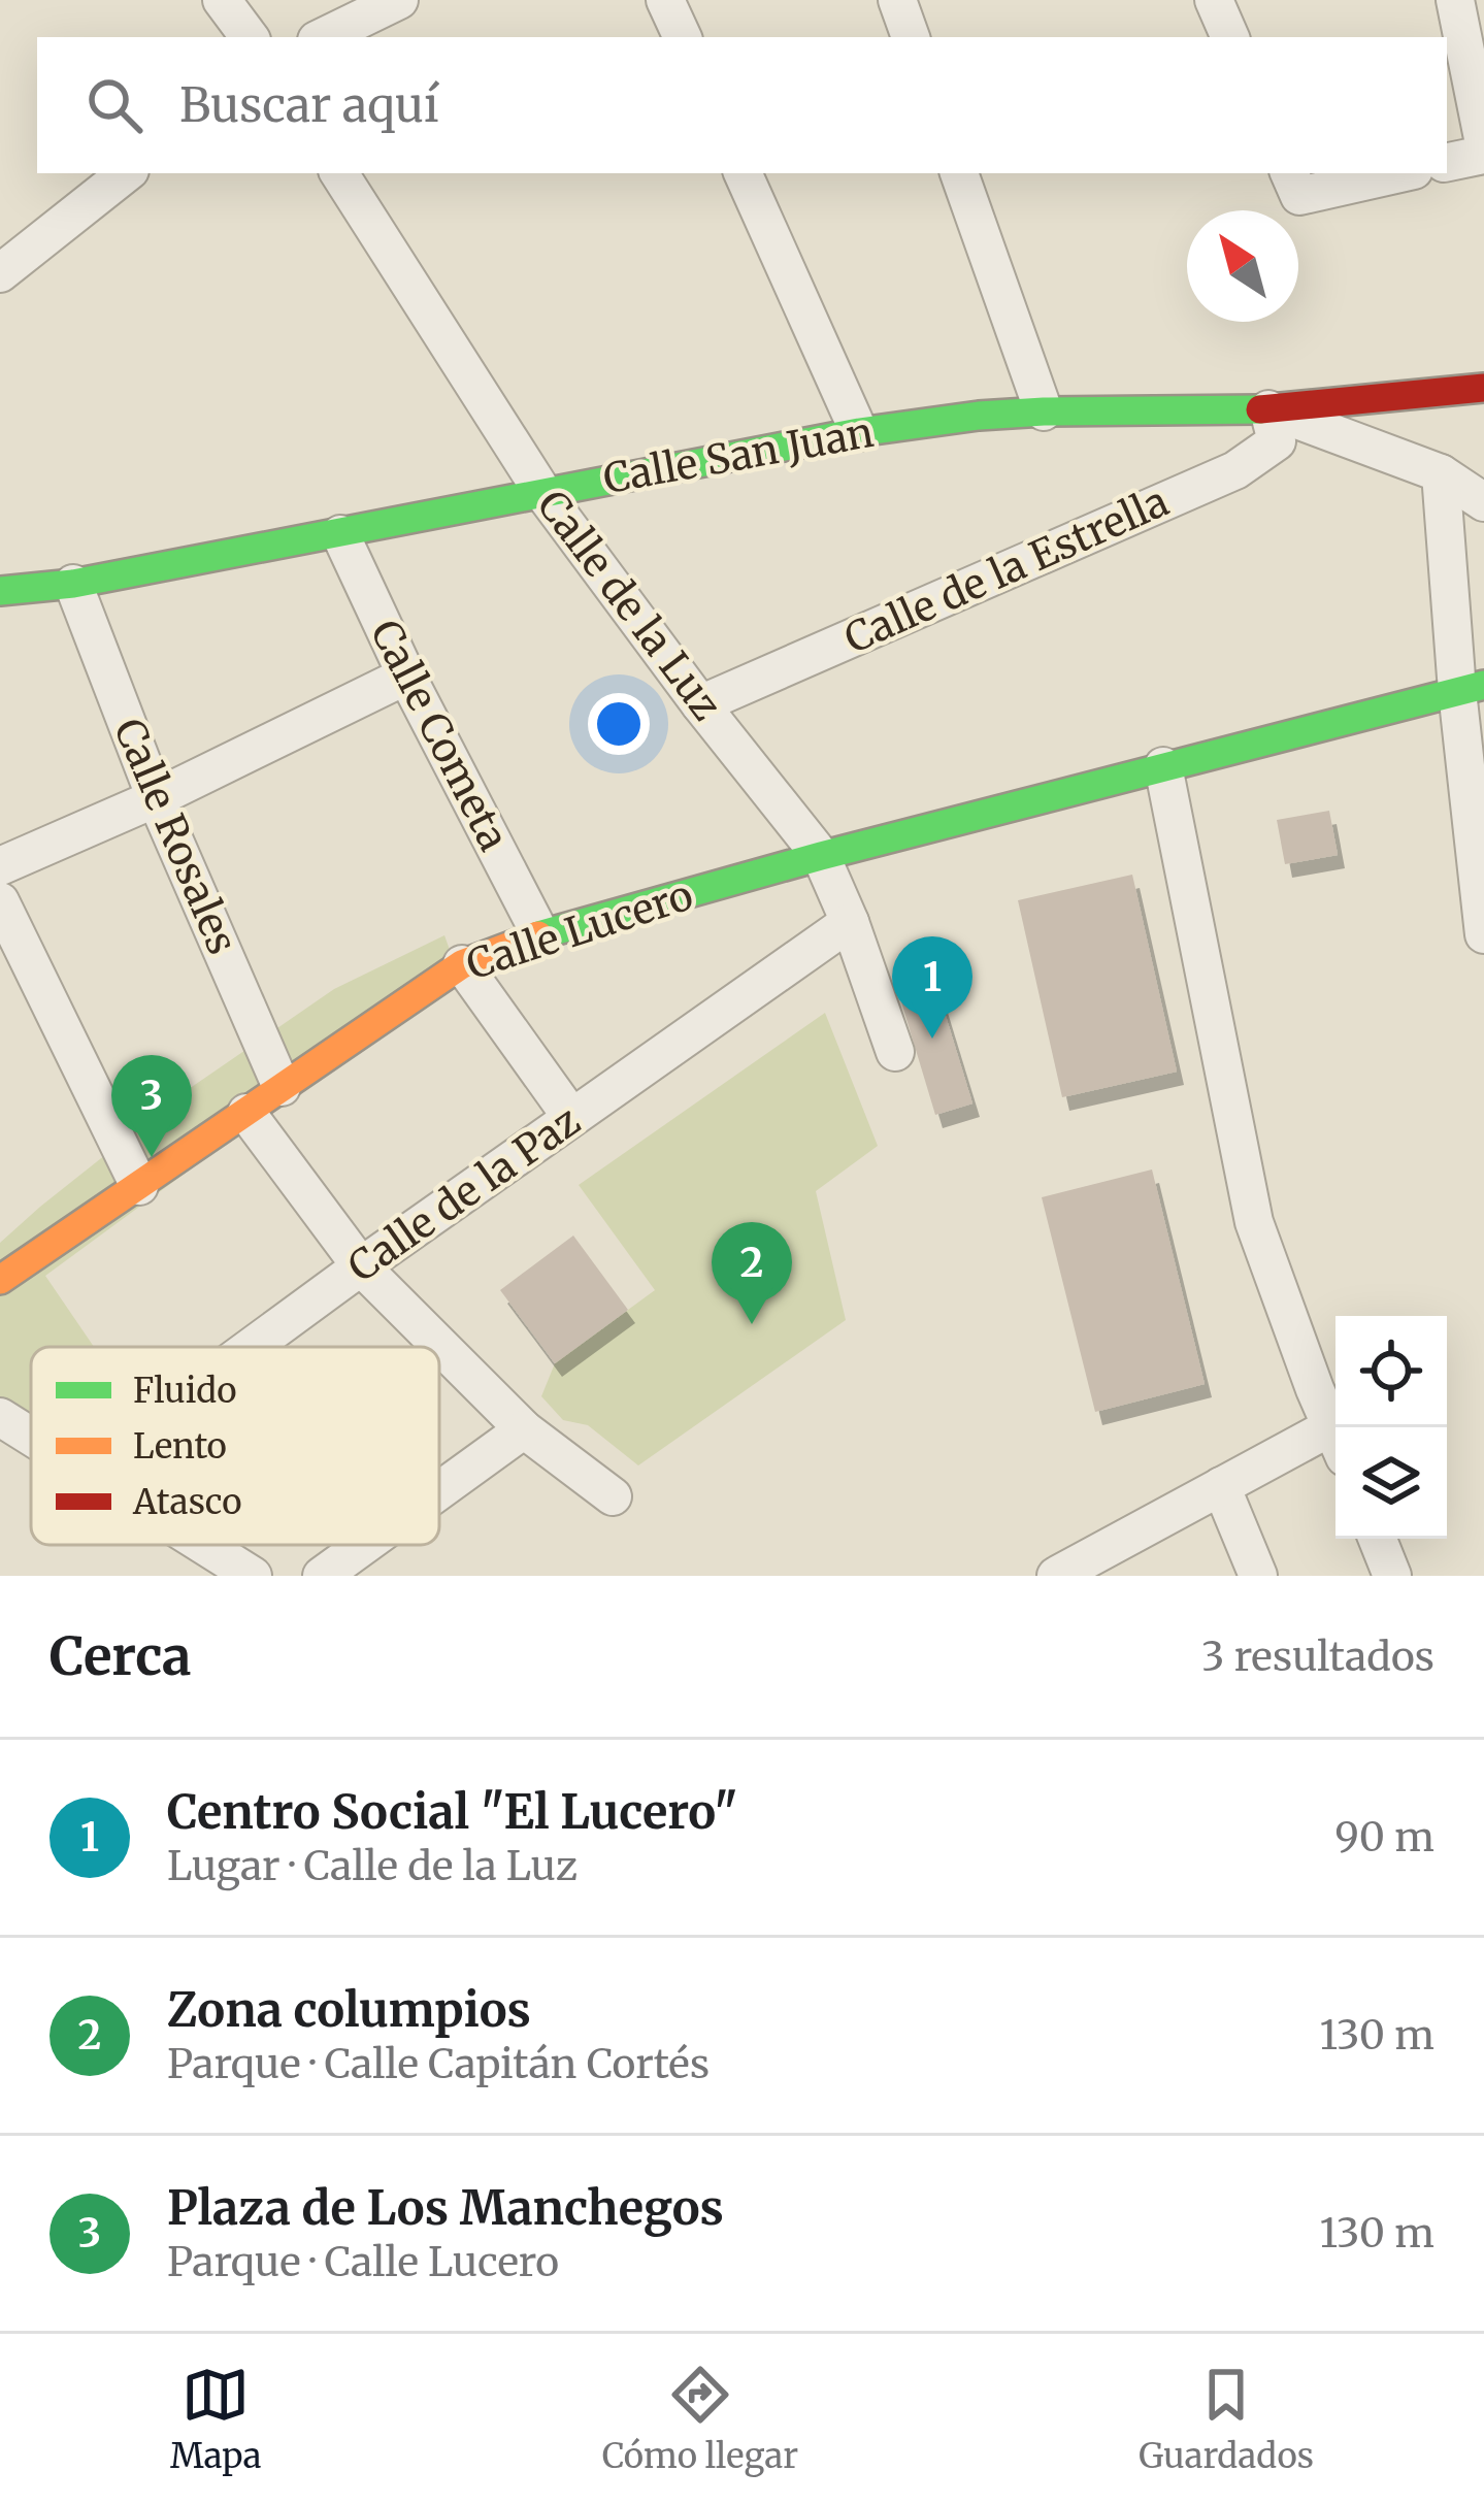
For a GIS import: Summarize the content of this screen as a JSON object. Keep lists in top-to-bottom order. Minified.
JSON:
{"streets":{"street":["Calle San Juan","Calle de la Estrella","Calle de la Luz","Calle Cometa","Calle Rosales","Calle Lucero","Calle de la Paz"]},"crossings":[["Calle San Juan","Calle de la Estrella"],["Calle San Juan","Calle de la Luz"],["Calle San Juan","Calle Cometa"],["Calle San Juan","Calle Rosales"],["Calle de la Estrella","Calle de la Luz"],["Calle de la Luz","Calle Lucero"],["Calle de la Luz","Calle de la Paz"],["Calle Cometa","Calle Lucero"],["Calle Rosales","Calle Lucero"]],"legend":["Fluido","Lento","Atasco"],"north":"top left","page":{"search":"Buscar aquí","pins":["1","3","2"],"heading":["Cerca","3 resultados"],"list":[{"mark":"1","name":"Centro Social \"El Lucero\"","note":"Lugar · Calle de la Luz","value":"90 m"},{"mark":"2","name":"Zona columpios","note":"Parque · Calle Capitán Cortés","value":"130 m"},{"mark":"3","name":"Plaza de Los Manchegos","note":"Parque · Calle Lucero","value":"130 m"}],"nav":["Mapa","Cómo llegar","Guardados"]}}
